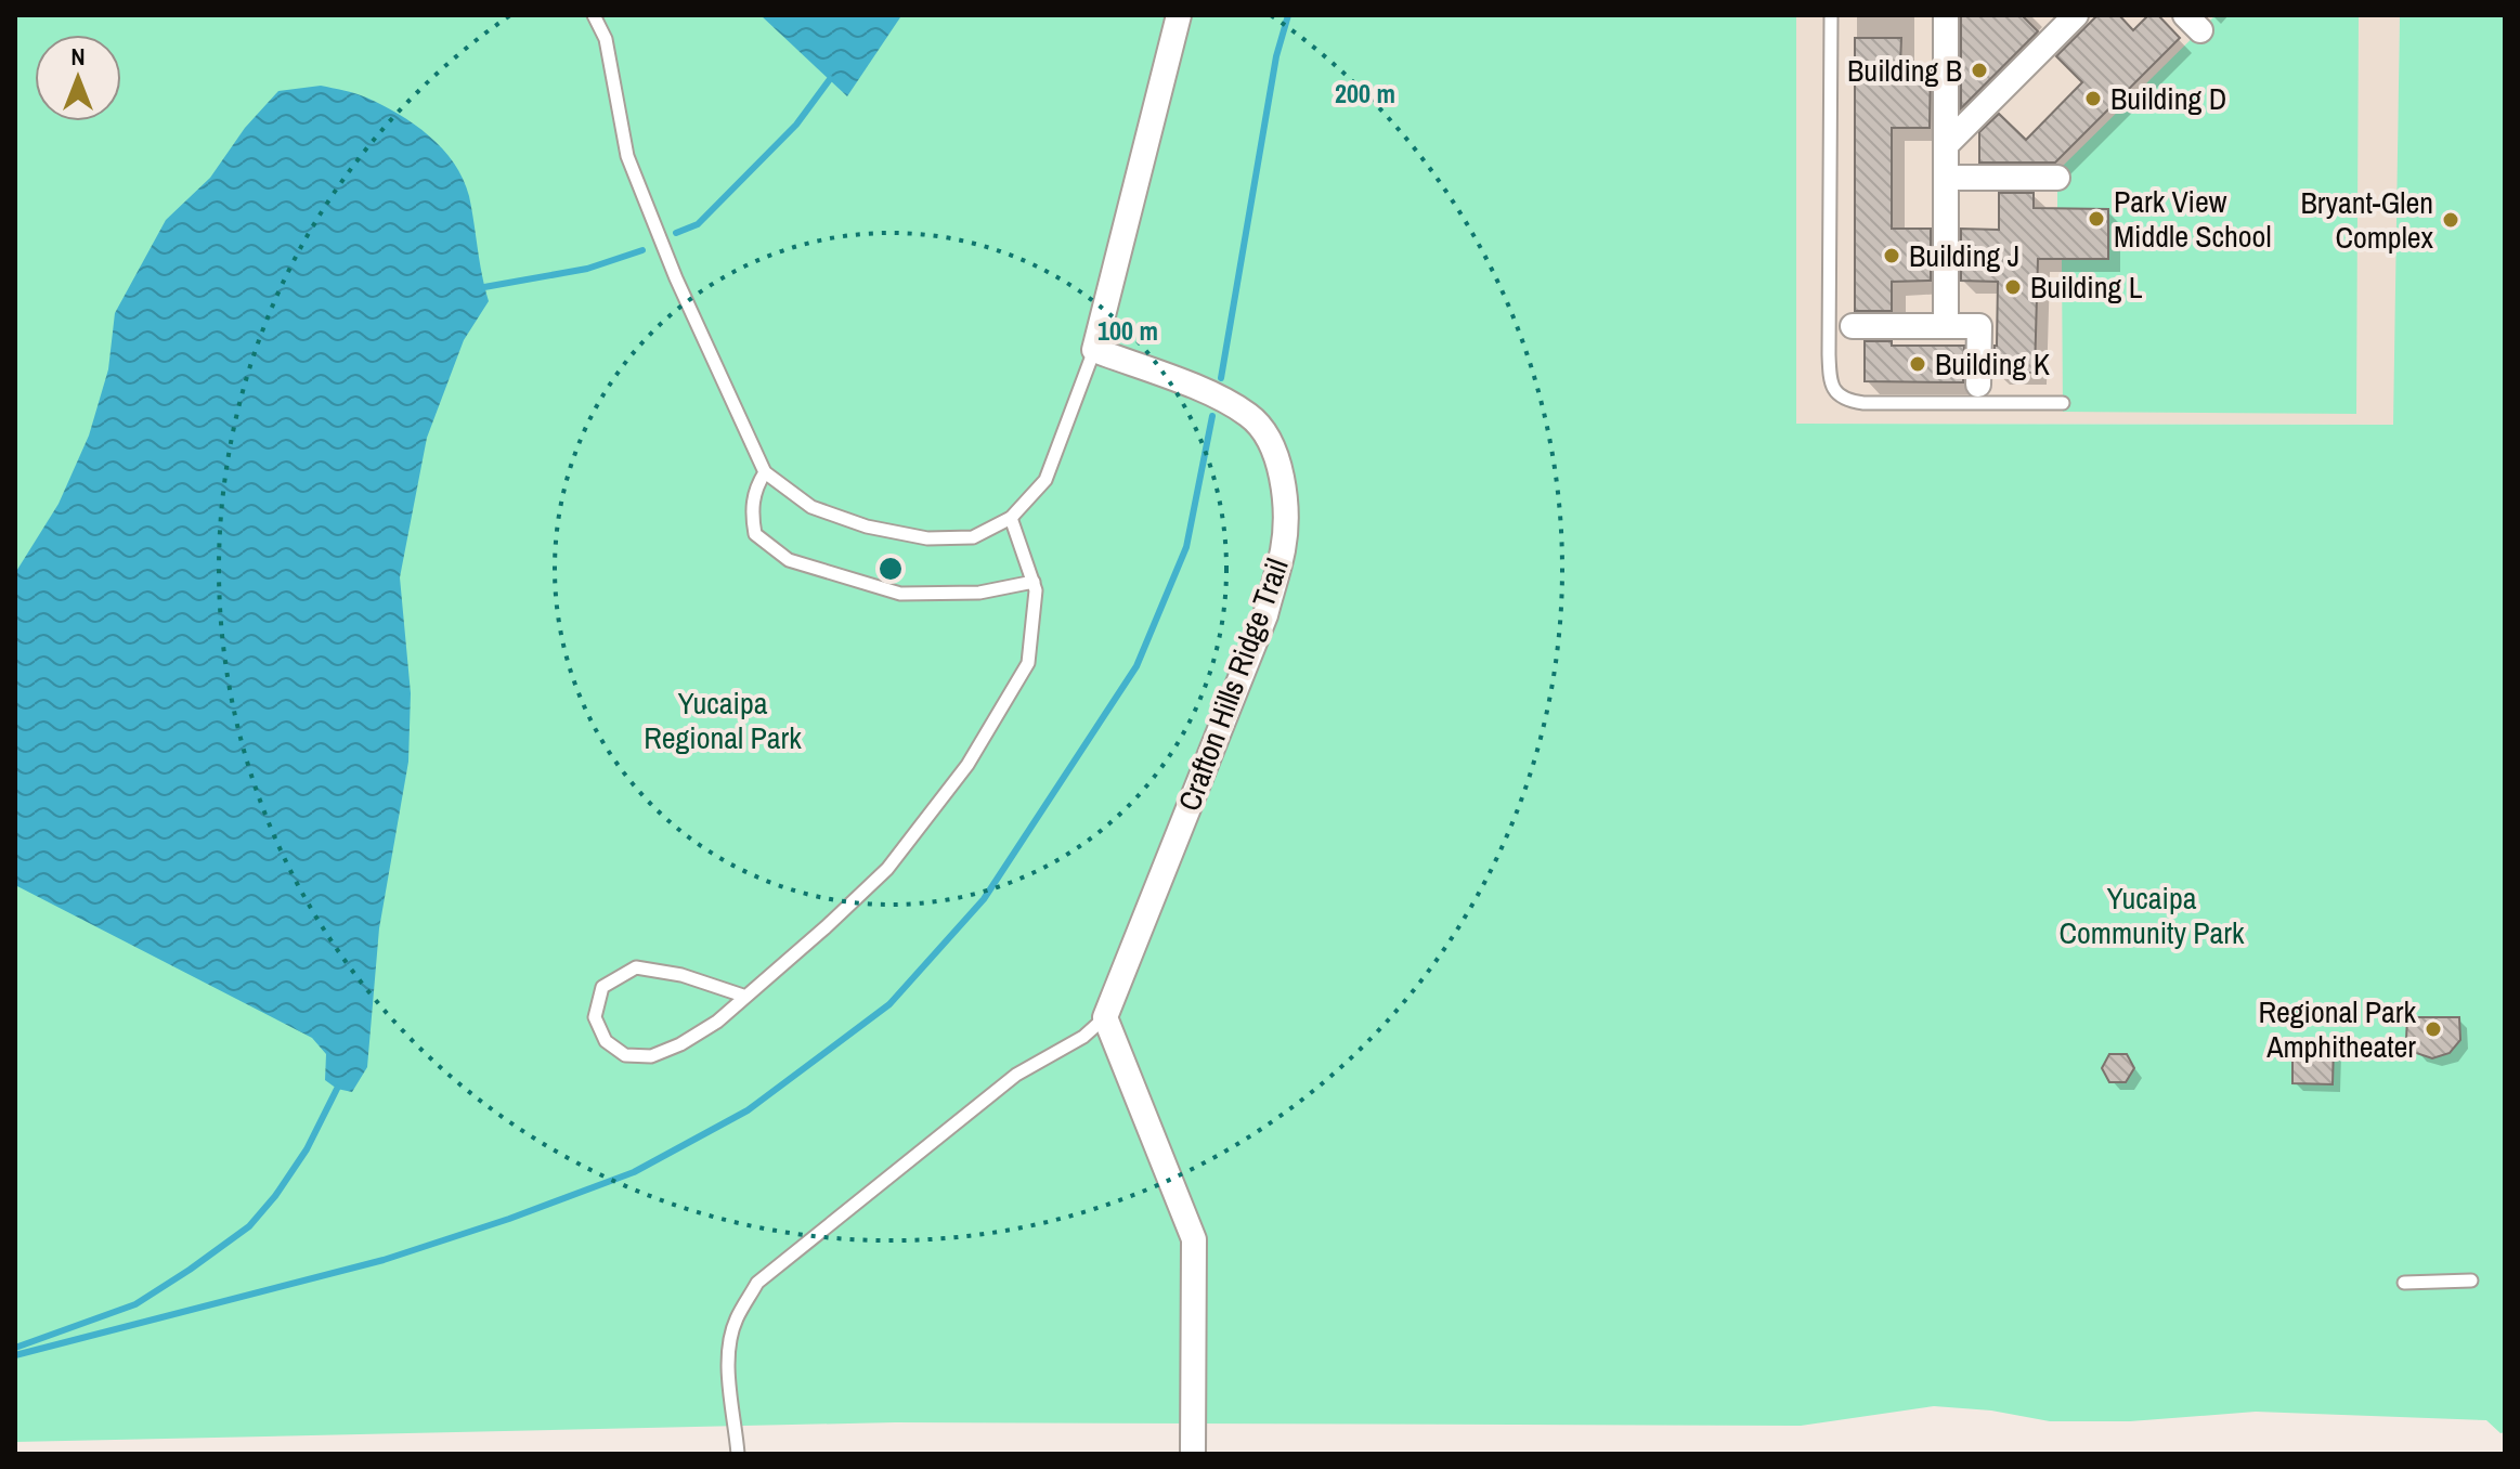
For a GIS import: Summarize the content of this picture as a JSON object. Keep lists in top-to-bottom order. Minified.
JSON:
{"streets":{"street":["Crafton Hills Ridge Trail"]},"parks":["Yucaipa Regional Park","Yucaipa Community Park"],"places":["Building B","Building D","Park View Middle School","Bryant-Glen Complex","Building J","Building L","Building K","Regional Park Amphitheater"],"north":"top","rings":["200 m","100 m"]}
